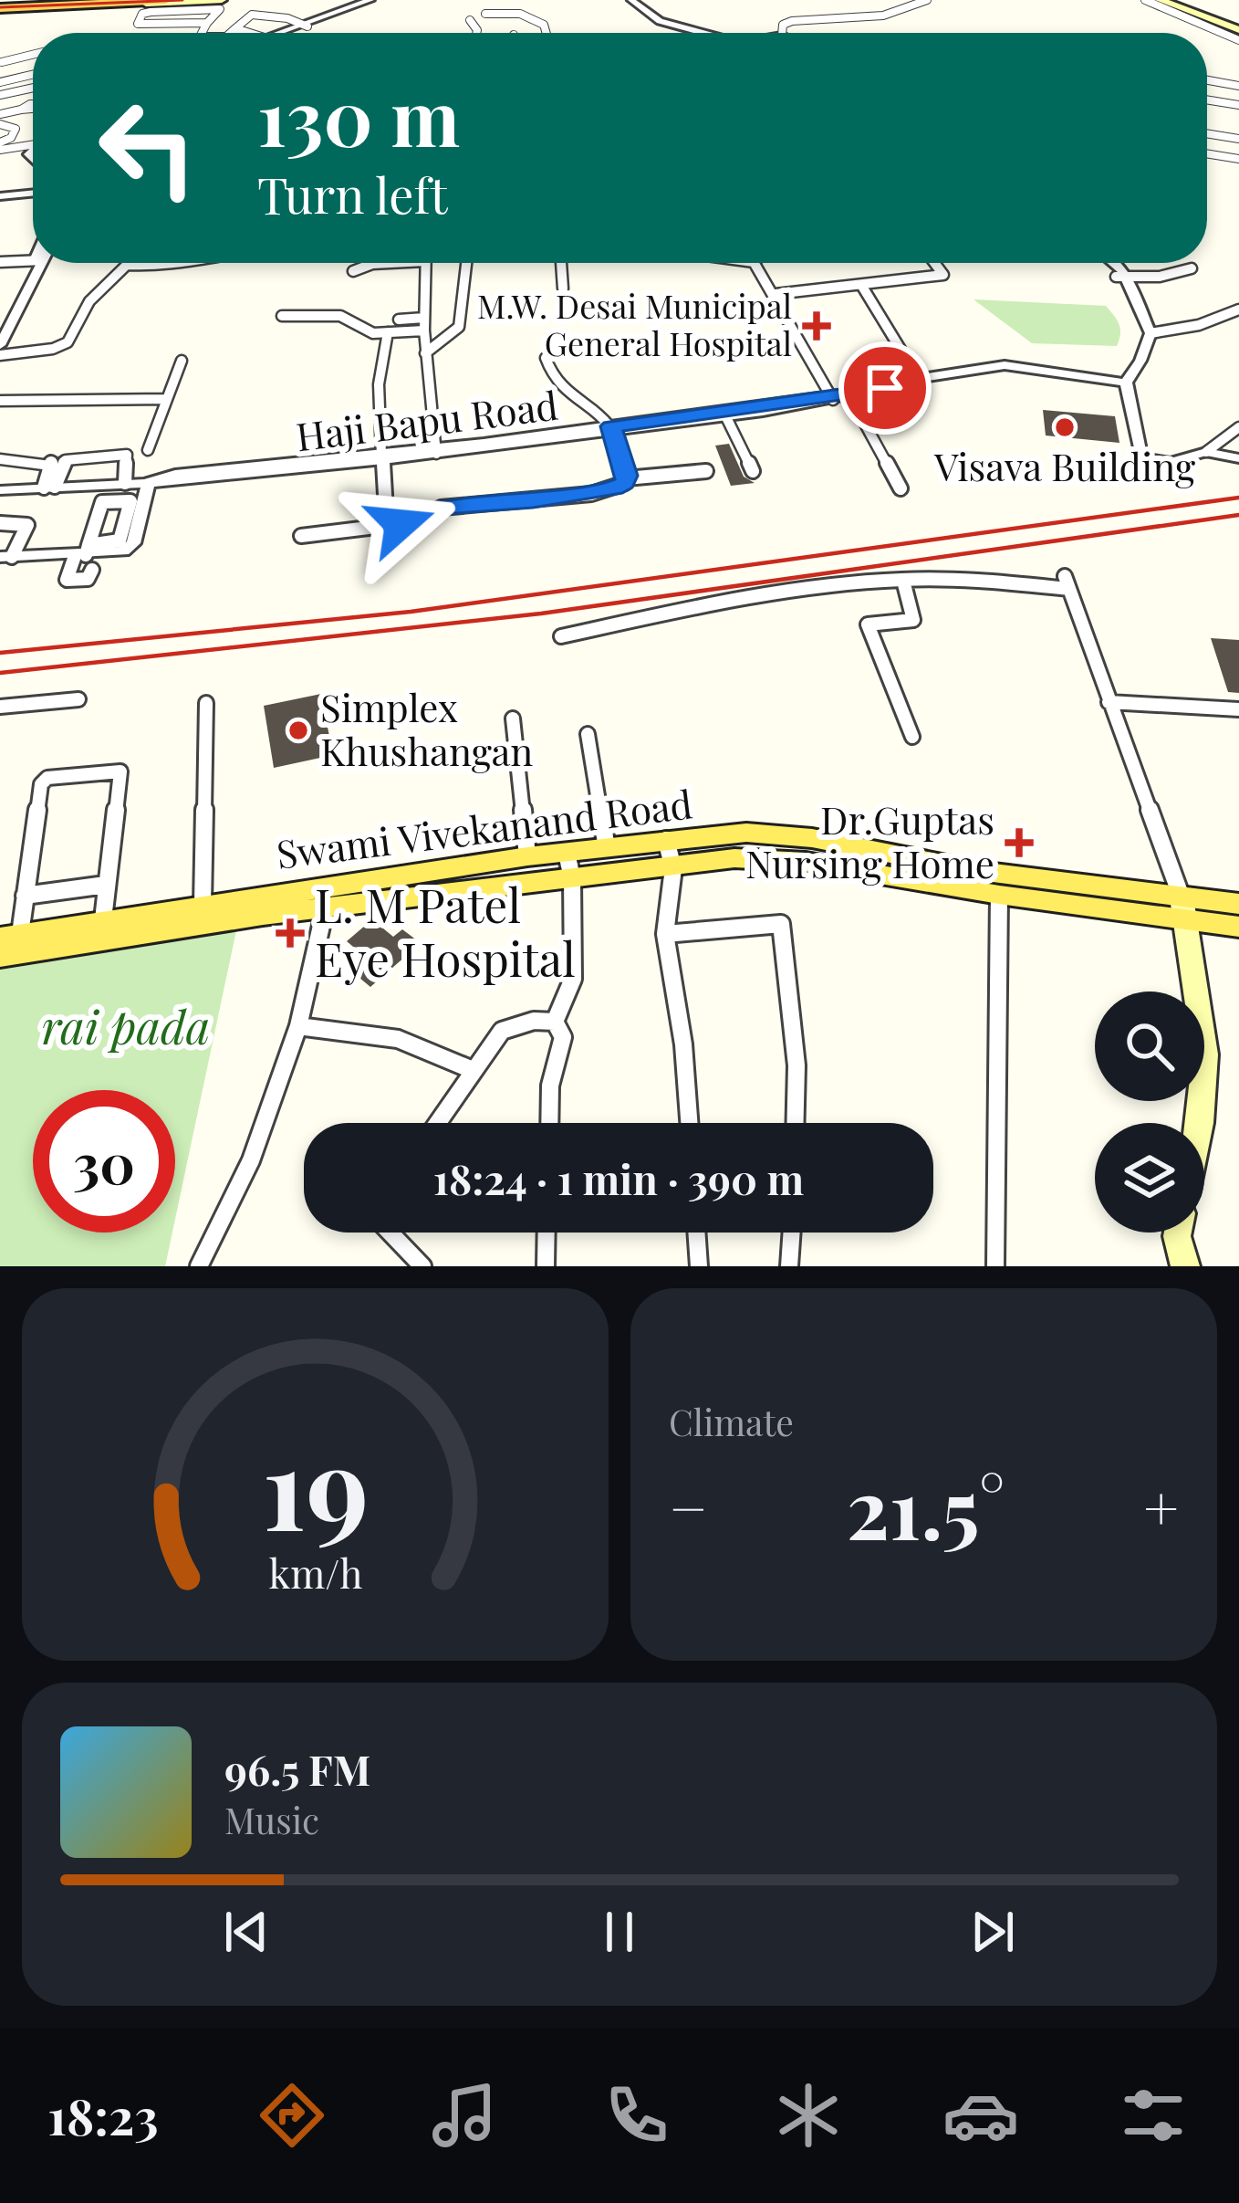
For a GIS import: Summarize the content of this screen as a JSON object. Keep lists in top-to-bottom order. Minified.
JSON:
{"streets":{"main road":["Swami Vivekanand Road"],"street":["Haji Bapu Road"]},"parks":["rai pada"],"places":{"health":["M.W. Desai Municipal General Hospital","Dr.Guptas Nursing Home","L. M Patel Eye Hospital"],"other":["Visava Building","Simplex Khushangan"]},"page":{"turn":["130 m","Turn left"],"limit":"30","trip":"18:24 · 1 min · 390 m","tile":"Climate","heat":["−","21.5°","+"],"song":["96.5 FM","Music"],"tabs":"18:23","gauge":["19","km/h"]}}
